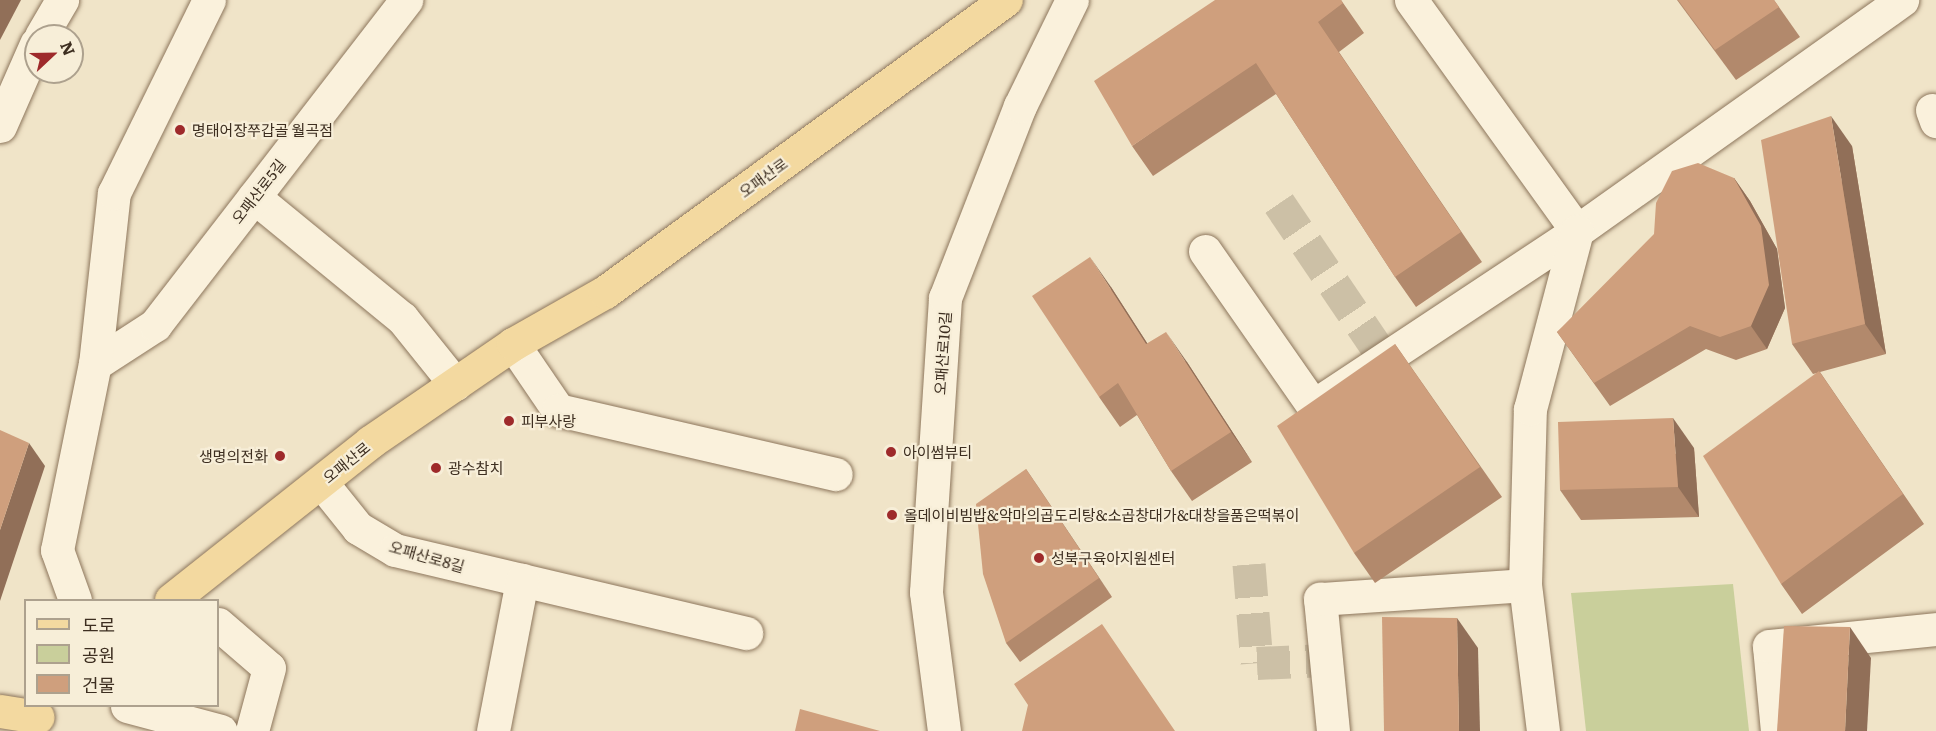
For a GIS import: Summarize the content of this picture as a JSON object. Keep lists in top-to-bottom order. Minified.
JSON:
{"streets":{"main road":["오패산로"],"street":["오패산로5길","오패산로10길","오패산로8길"]},"crossings":[["오패산로","오패산로8길"]],"places":["명태어장쭈갑골 월곡점","피부사랑","아이썸뷰티","생명의전화","광수참치","올데이비빔밥&악마의곱도리탕&소곱창대가&대창을품은떡볶이","성북구육아지원센터"],"legend":["도로","공원","건물"],"north":"right"}
